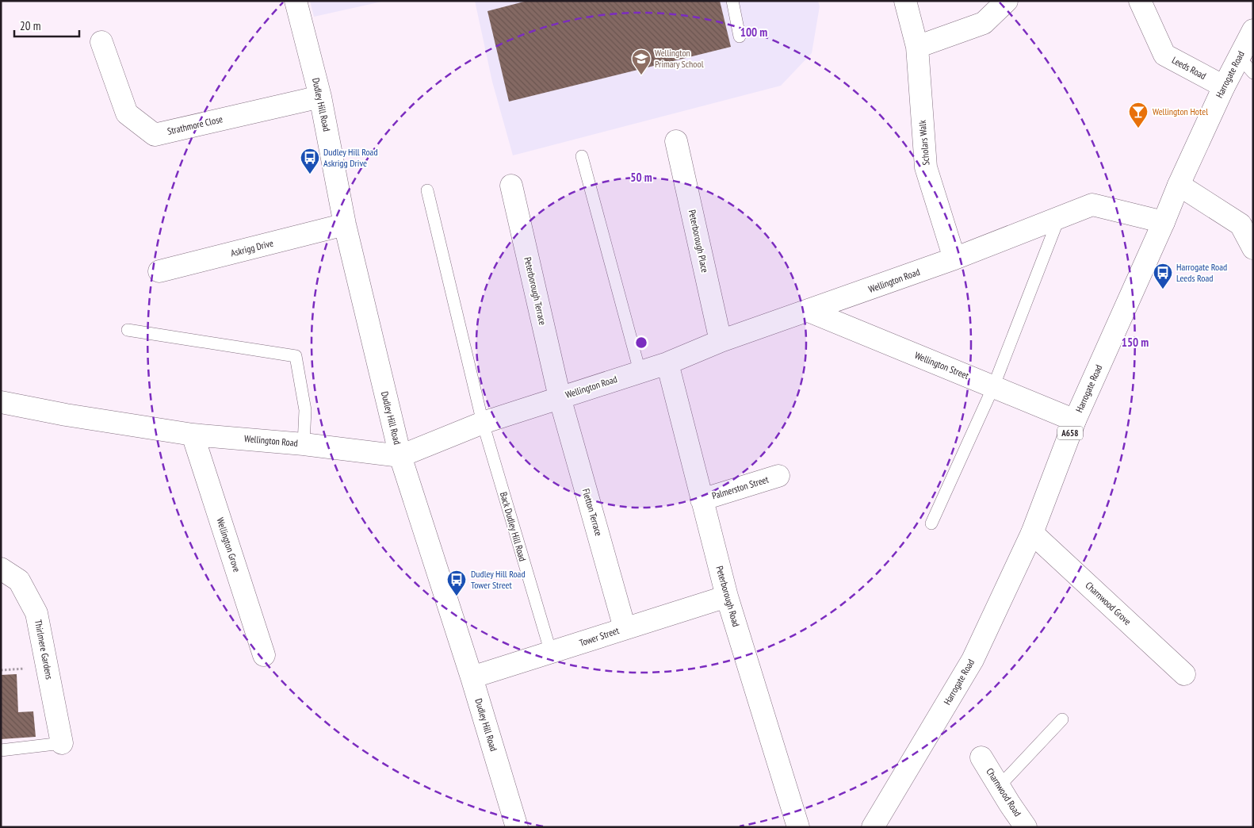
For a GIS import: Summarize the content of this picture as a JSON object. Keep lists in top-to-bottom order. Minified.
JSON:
{"streets":{"main road":["Leeds Road","Harrogate Road","Dudley Hill Road","Strathmore Close","Scholars Walk","Peterborough Place","Askrigg Drive","Wellington Road","Peterborough Terrace","Wellington Street","A658","Palmerston Street","Fletton Terrace","Wellington Grove","Peterborough Road","Charnwood Grove","Tower Street","Thirlmere Gardens","Charnwood Road"],"lane":["Back Dudley Hill Road"]},"crossings":[["Leeds Road","Harrogate Road"],["Harrogate Road","Wellington Road"],["Harrogate Road","Wellington Street"],["Harrogate Road","Charnwood Grove"],["Dudley Hill Road","Strathmore Close"],["Dudley Hill Road","Askrigg Drive"],["Dudley Hill Road","Wellington Road"],["Dudley Hill Road","Tower Street"],["Scholars Walk","Wellington Road"],["Peterborough Place","Wellington Road"],["Wellington Road","Peterborough Terrace"],["Wellington Road","Wellington Street"],["Wellington Road","Fletton Terrace"],["Wellington Road","Back Dudley Hill Road"],["Wellington Road","Wellington Grove"],["Wellington Road","Peterborough Road"],["Peterborough Terrace","Fletton Terrace"],["Palmerston Street","Peterborough Road"],["Fletton Terrace","Tower Street"],["Back Dudley Hill Road","Tower Street"],["Peterborough Road","Tower Street"]],"places":{"school or university":["Wellington Primary School"],"bar":["Wellington Hotel"],"bus stop":["Dudley Hill Road Askrigg Drive","Harrogate Road Leeds Road","Dudley Hill Road Tower Street"]},"scale_bar":"20 m","rings":["100 m","50 m","150 m"]}
